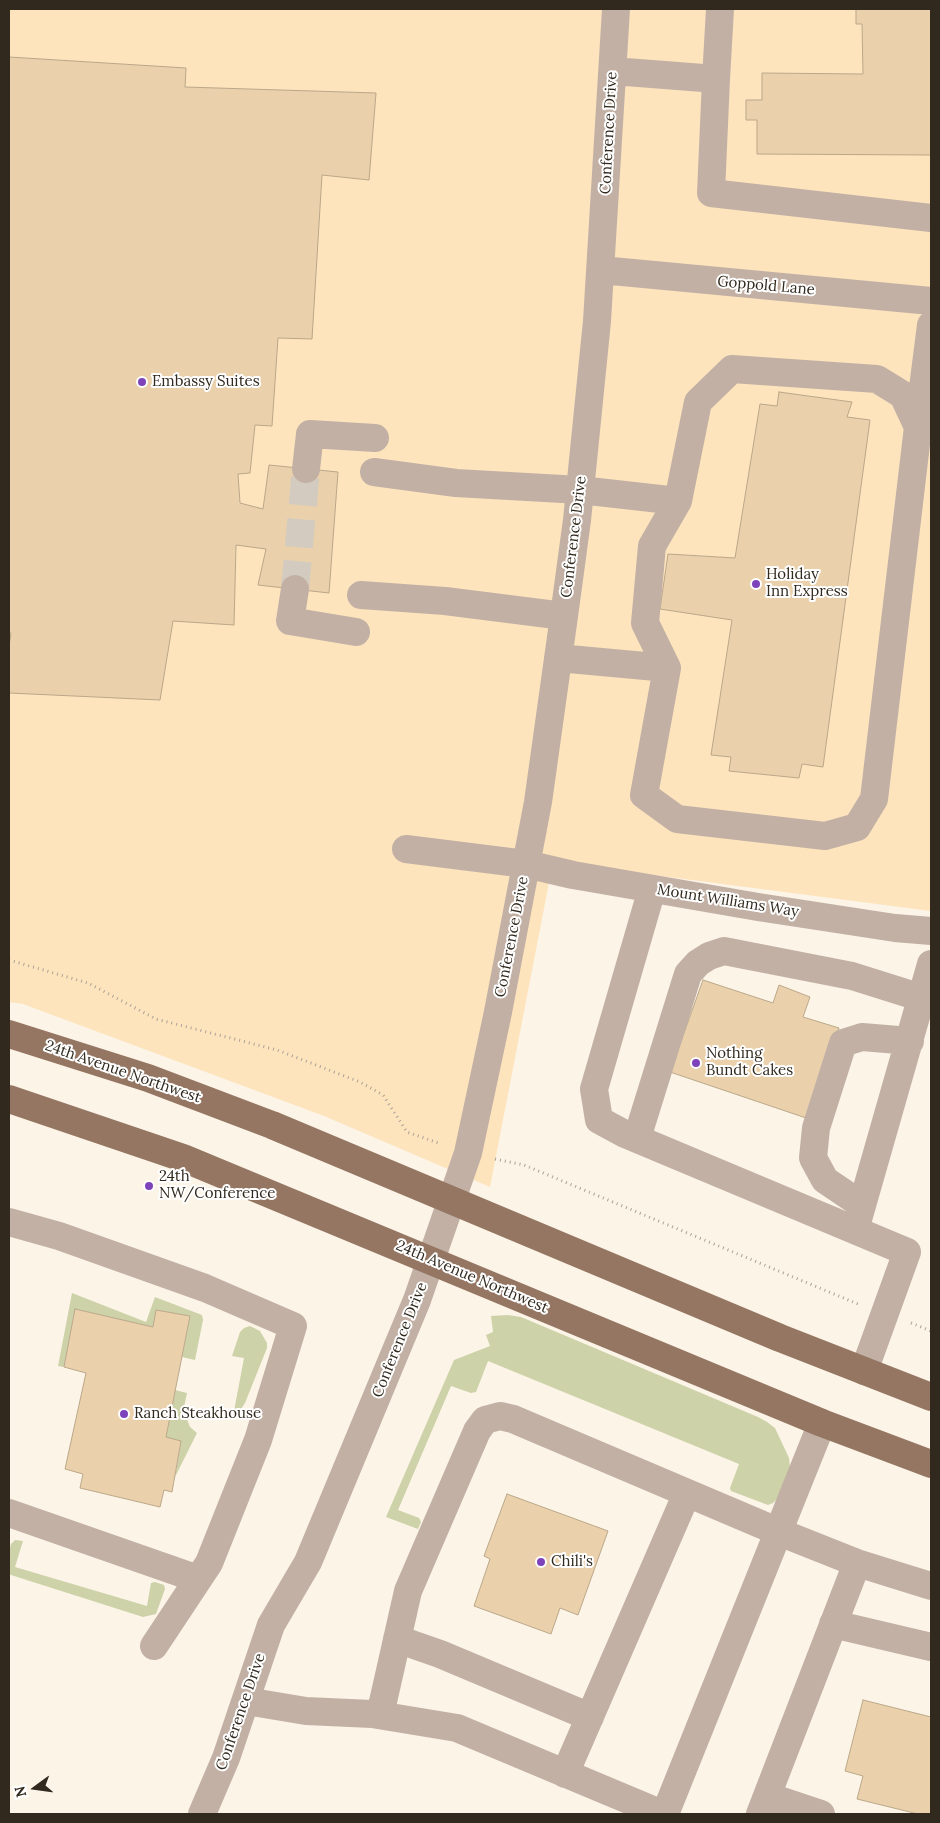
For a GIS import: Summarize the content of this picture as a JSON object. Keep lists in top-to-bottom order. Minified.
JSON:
{"streets":{"main road":["24th Avenue Northwest"],"street":["Conference Drive","Goppold Lane","Mount Williams Way"]},"crossings":[["Conference Drive","Goppold Lane"],["Conference Drive","Mount Williams Way"],["Conference Drive","24th Avenue Northwest"]],"places":["Embassy Suites","Holiday Inn Express","Nothing Bundt Cakes","24th NW/Conference","Ranch Steakhouse","Chili's"],"north":"left"}
